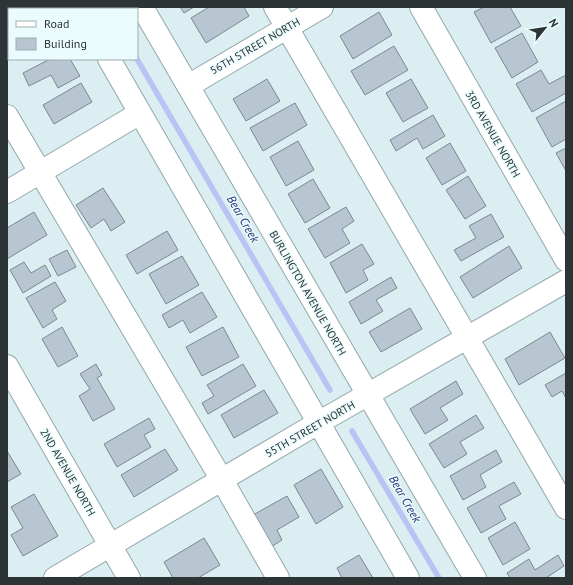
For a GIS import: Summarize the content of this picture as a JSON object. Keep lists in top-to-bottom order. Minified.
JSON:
{"streets":{"street":["56TH STREET NORTH","3RD AVENUE NORTH","BURLINGTON AVENUE NORTH","55TH STREET NORTH","2ND AVENUE NORTH"]},"crossings":[["56TH STREET NORTH","BURLINGTON AVENUE NORTH"],["BURLINGTON AVENUE NORTH","55TH STREET NORTH"],["55TH STREET NORTH","2ND AVENUE NORTH"]],"water":["Bear Creek"],"legend":["Road","Building"],"north":"top right"}
